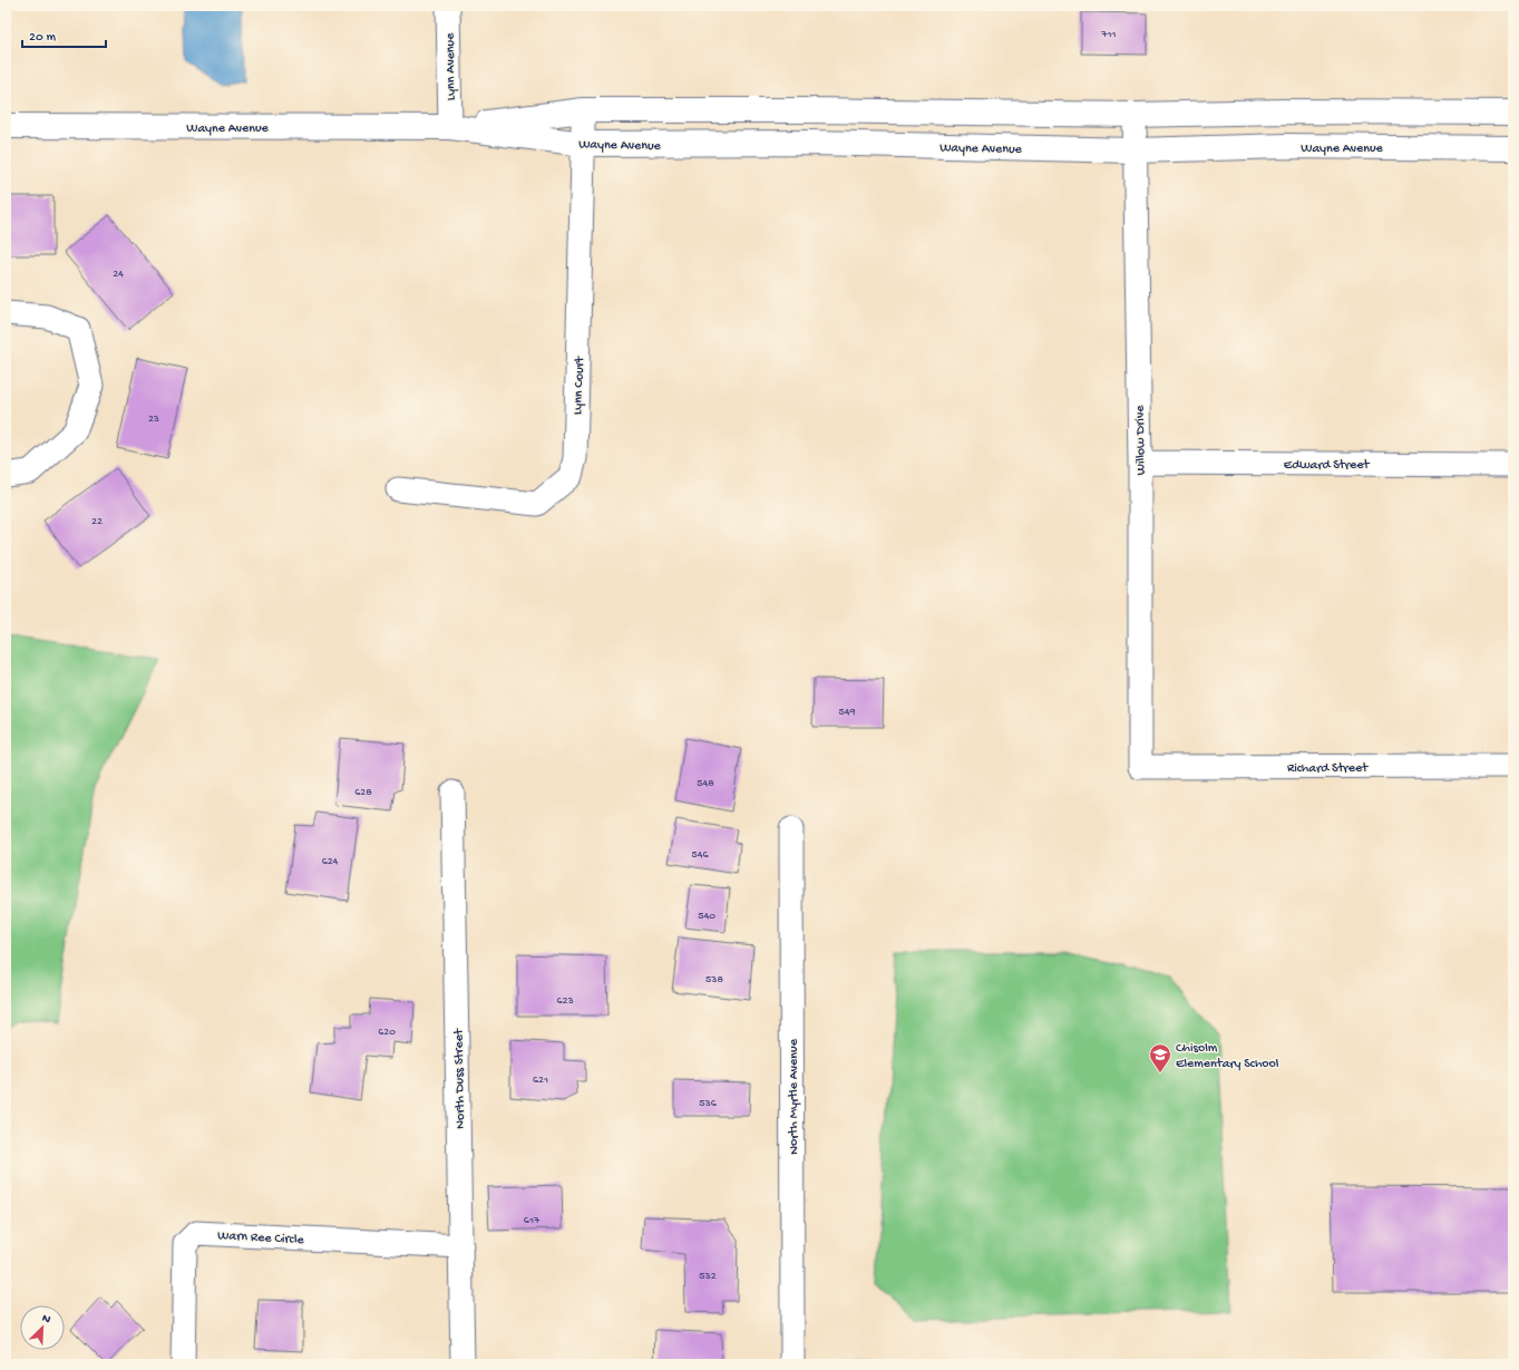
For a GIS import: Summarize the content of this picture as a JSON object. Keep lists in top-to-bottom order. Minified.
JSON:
{"streets":{"street":["Lynn Avenue","Wayne Avenue","Lynn Court","Willow Drive","Edward Street","Richard Street","North Duss Street","North Myrtle Avenue","Warn Ree Circle"]},"crossings":[["Lynn Avenue","Wayne Avenue"],["Wayne Avenue","Lynn Court"],["Wayne Avenue","Willow Drive"],["Willow Drive","Edward Street"],["Willow Drive","Richard Street"],["North Duss Street","Warn Ree Circle"]],"places":{"school or university":["Chisolm Elementary School"]},"house_numbers":["711","24","23","22","549","548","628","546","624","540","538","623","620","621","536","617","532"],"scale_bar":"20 m","north":"top right"}
